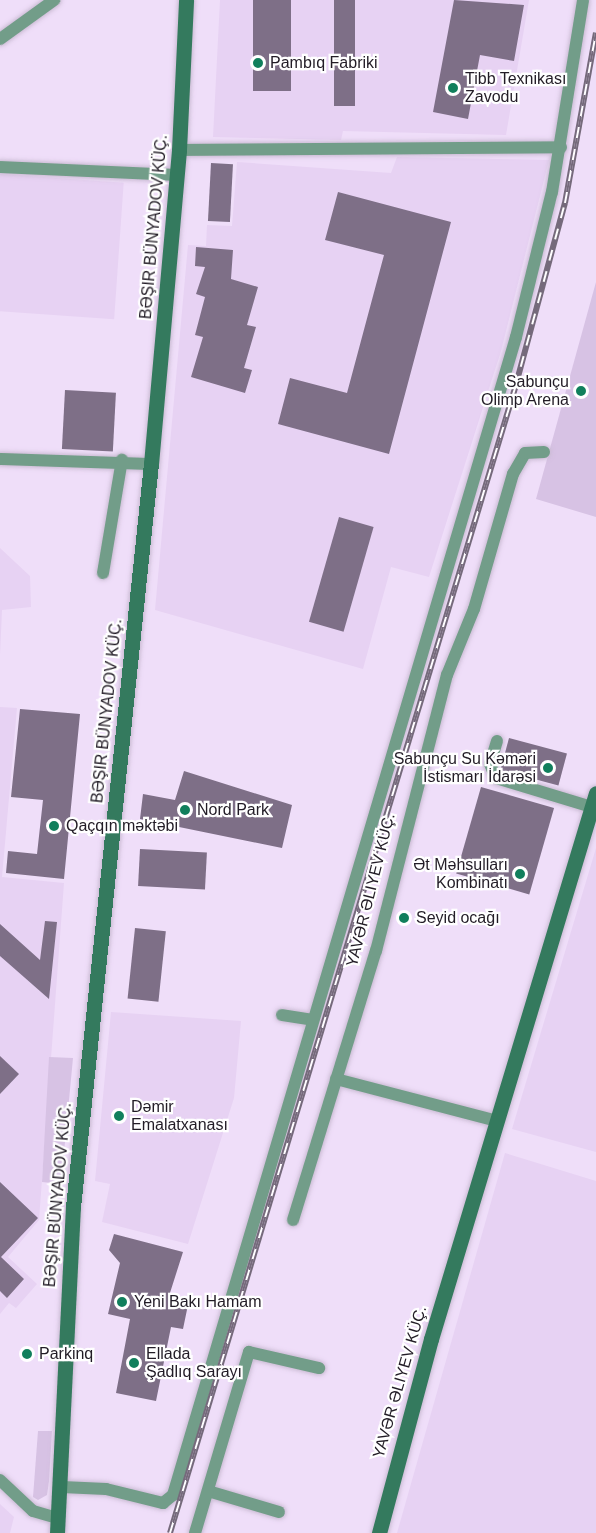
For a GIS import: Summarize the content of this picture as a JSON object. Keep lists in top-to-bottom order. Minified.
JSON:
{"streets":{"street":["BƏŞIR BÜNYADOV KÜÇ.","YAVƏR ƏLIYEV KÜÇ."]},"places":["Pambıq Fabriki","Tibb Texnikası Zavodu","Sabunçu Olimp Arena","Sabunçu Su Kəməri İstismarı İdarəsi","Nord Park","Qaçqın məktəbi","Ət Məhsulları Kombinatı","Seyid ocağı","Dəmir Emalatxanası","Yeni Bakı Hamam","Parkinq","Ellada Şadlıq Sarayı"]}
